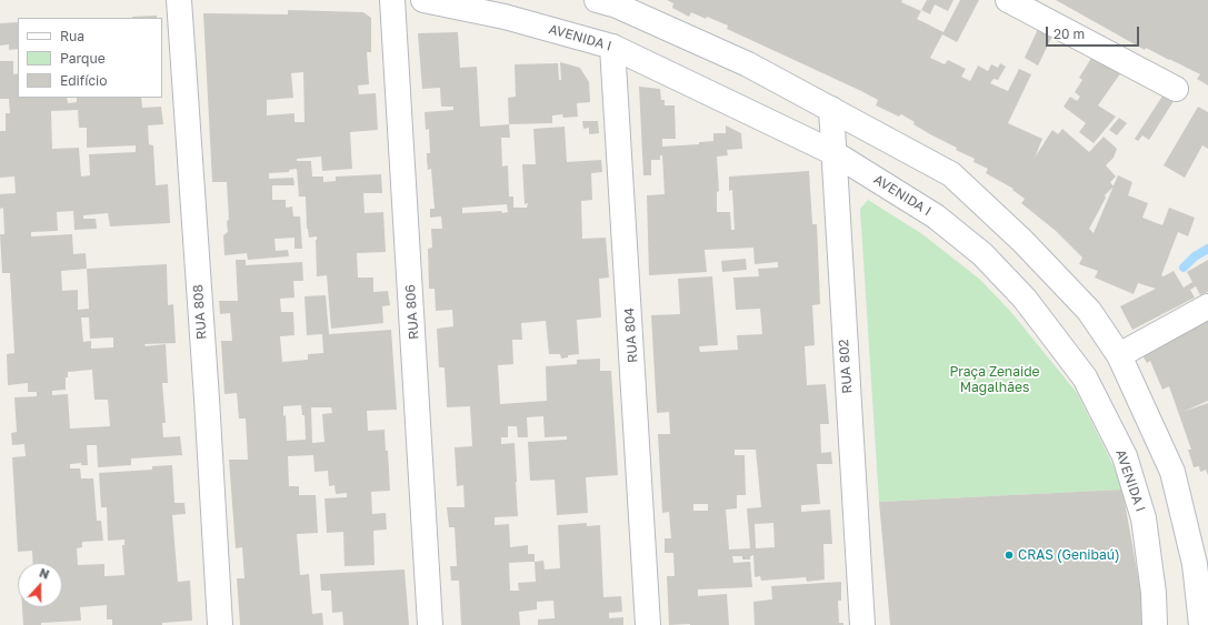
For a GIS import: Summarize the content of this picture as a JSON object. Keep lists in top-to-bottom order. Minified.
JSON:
{"streets":{"street":["AVENIDA I","RUA 808","RUA 806","RUA 804","RUA 802"]},"crossings":[["AVENIDA I","RUA 804"],["AVENIDA I","RUA 802"]],"parks":["Praça Zenaide Magalhães"],"places":["CRAS (Genibaú)"],"legend":["Rua","Parque","Edifício"],"scale_bar":"20 m","north":"top"}
